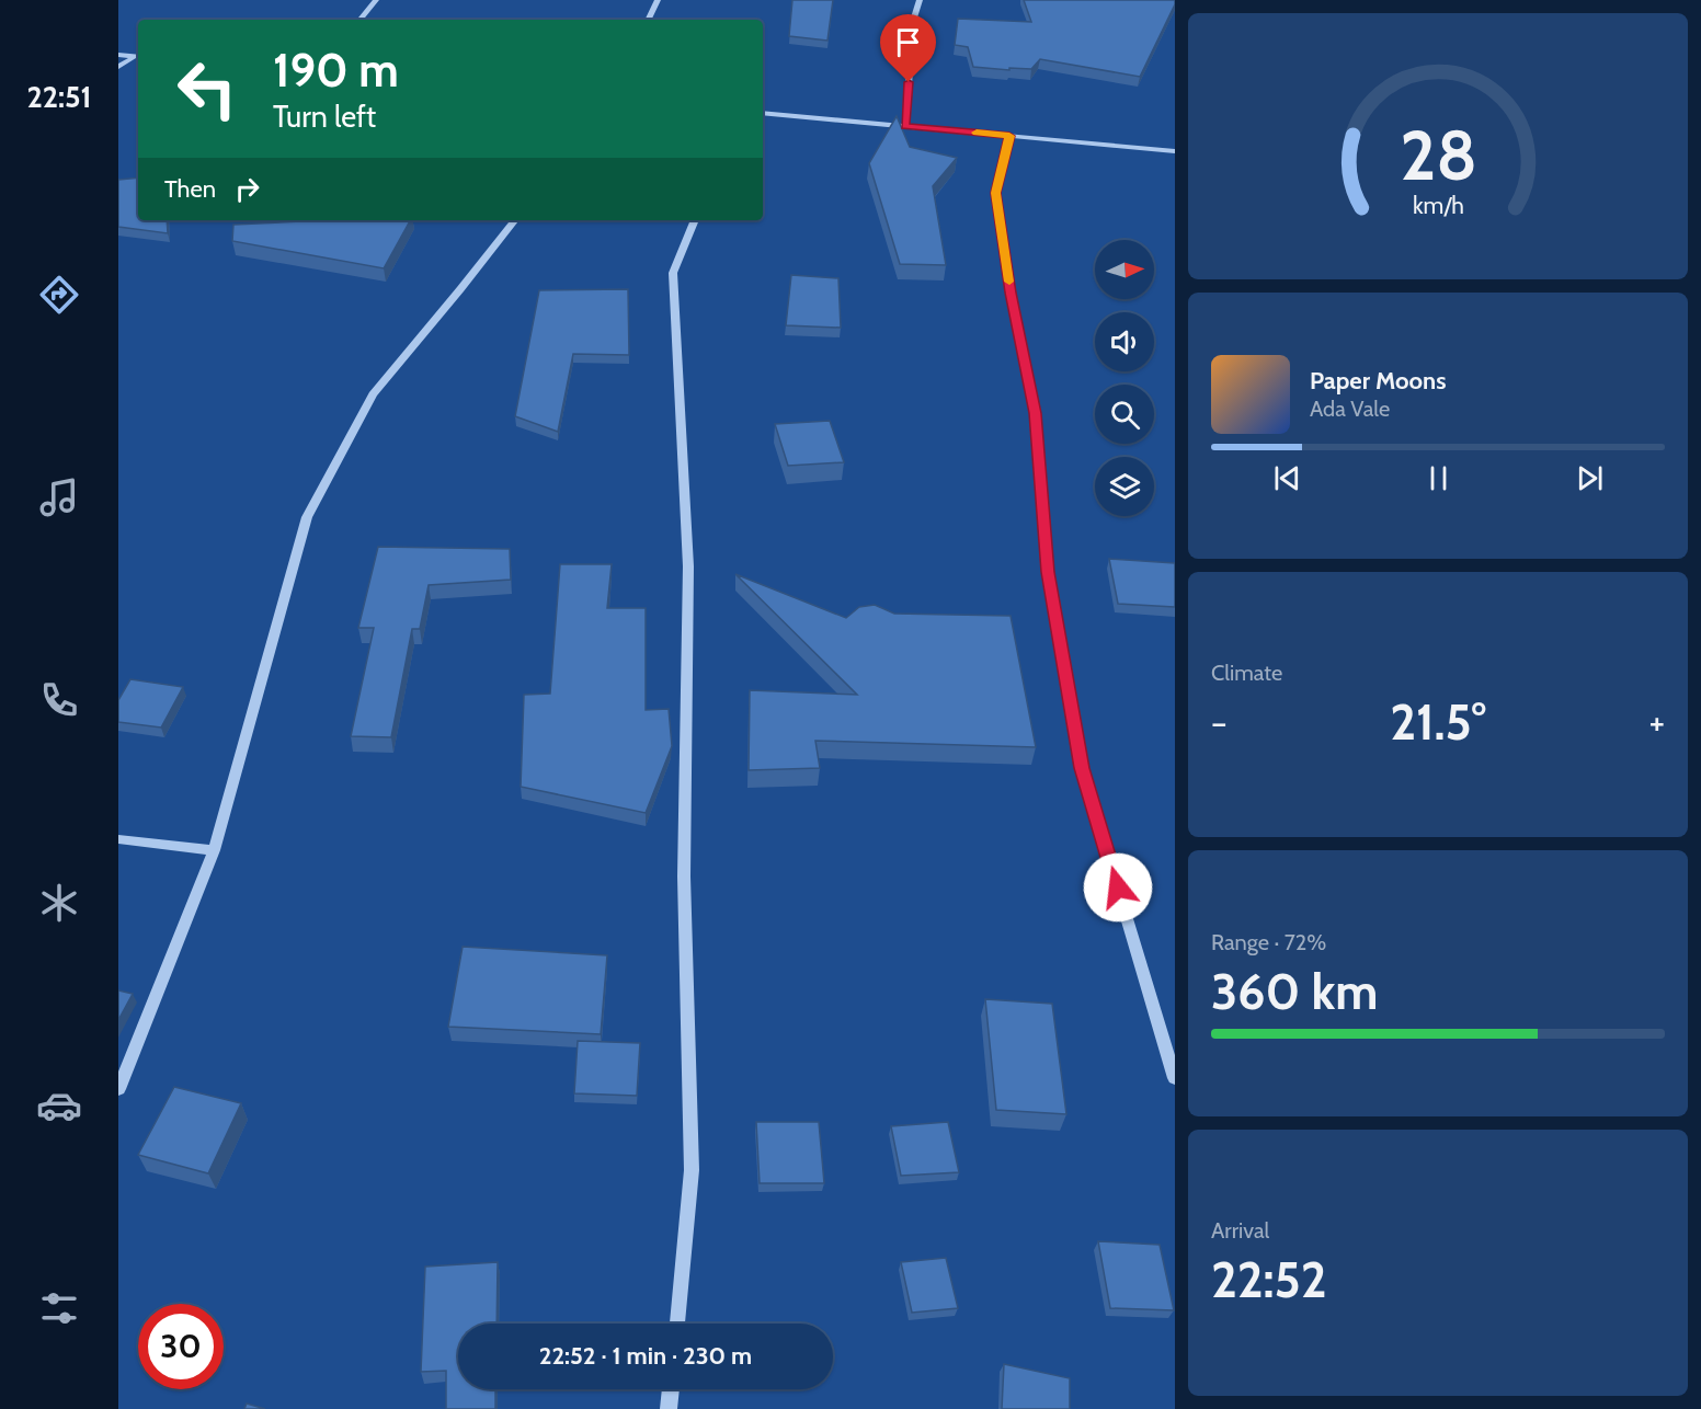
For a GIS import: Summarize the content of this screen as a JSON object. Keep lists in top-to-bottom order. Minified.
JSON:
{"north":"right","page":{"tabs":"22:51","turn":["190 m","Turn left"],"then":"Then","song":["Paper Moons","Ada Vale"],"tile":["Climate",["Range · 72%","360 km"],["Arrival","22:52"]],"heat":["−","21.5°","+"],"limit":"30","trip":"22:52 · 1 min · 230 m","gauge":["28","km/h"]}}
